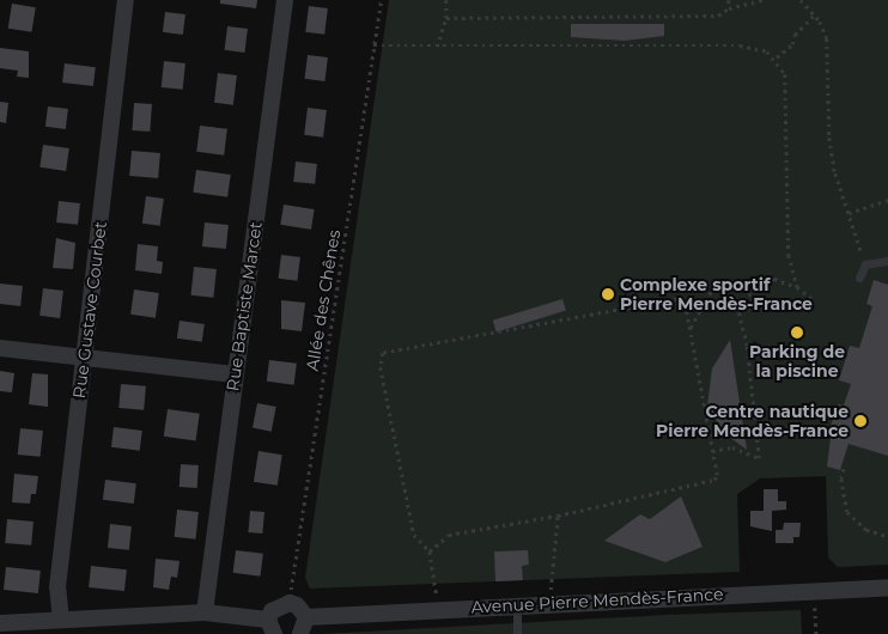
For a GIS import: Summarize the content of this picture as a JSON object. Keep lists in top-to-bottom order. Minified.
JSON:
{"streets":{"street":["Rue Baptiste Marcet","Rue Gustave Courbet","Avenue Pierre Mendès-France"],"path":["Allée des Chênes"]},"places":["Complexe sportif Pierre Mendès-France","Parking de la piscine","Centre nautique Pierre Mendès-France"]}
